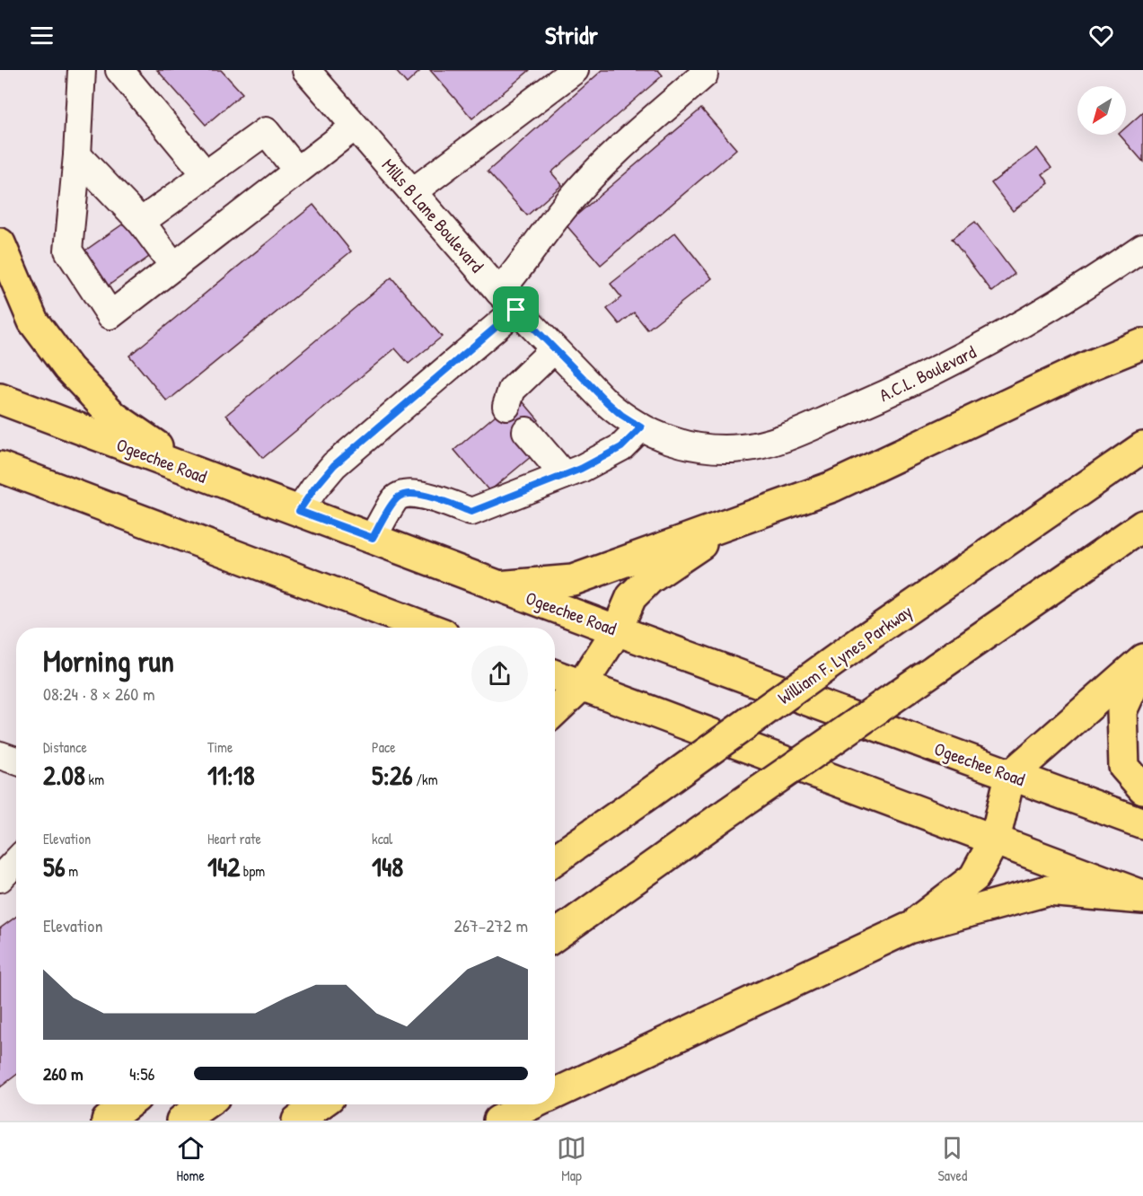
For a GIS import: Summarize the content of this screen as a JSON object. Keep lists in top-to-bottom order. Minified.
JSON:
{"streets":{"main road":["Ogeechee Road","William F. Lynes Parkway"],"street":["Mills B Lane Boulevard","A.C.L. Boulevard"]},"crossings":[["Mills B Lane Boulevard","A.C.L. Boulevard"]],"north":"bottom left","page":{"header":"Stridr","heading":["Morning run","08:24 · 8 × 260 m"],"stats":[["Distance","2.08 km"],["Time","11:18"],["Pace","5:26 /km"],["Elevation","56 m"],["Heart rate","142 bpm"],["kcal","148"]],"chart":["Elevation","267–272 m"],"list":[{"name":"260 m","note":"4:56"}],"tabs":["Home","Map","Saved"]}}
